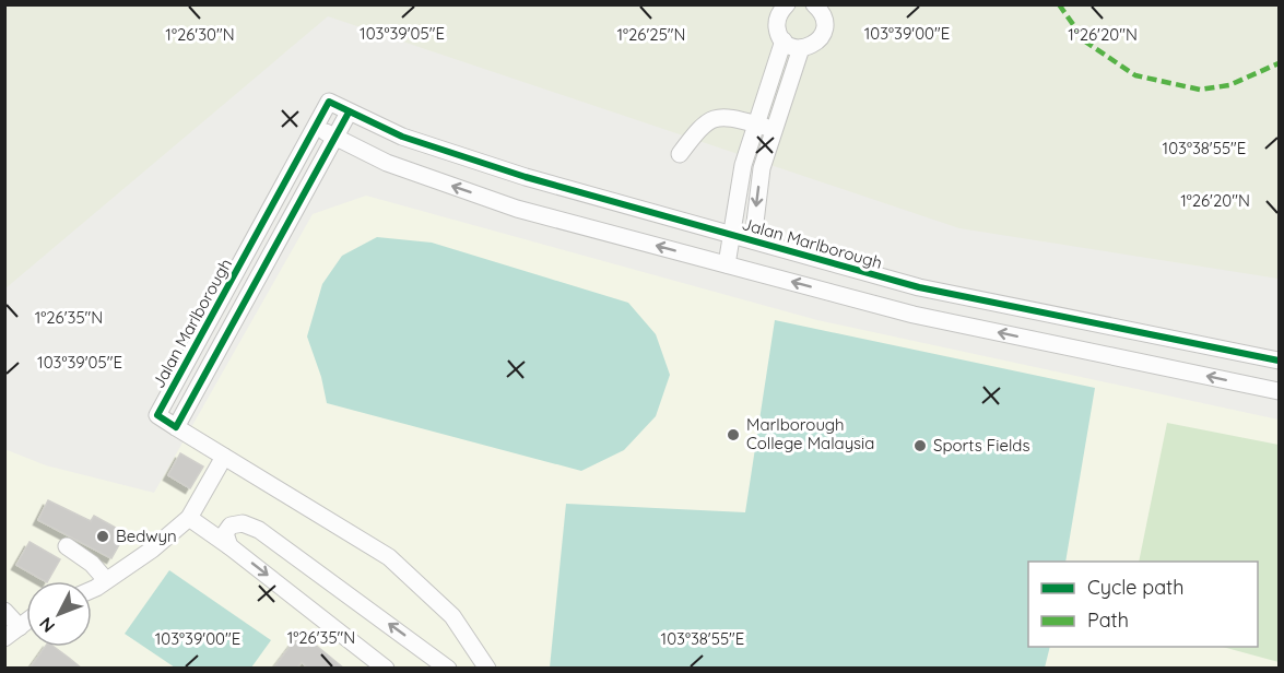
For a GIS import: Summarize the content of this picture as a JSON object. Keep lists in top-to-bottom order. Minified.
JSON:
{"streets":{"street":["Jalan Marlborough"]},"places":["Marlborough College Malaysia","Sports Fields","Bedwyn"],"legend":["Cycle path","Path"],"north":"bottom left","coordinates":["103°39'05\"E","103°39'00\"E","1°26'25\"N","1°26'20\"N","1°26'30\"N","103°38'55\"E","1°26'35\"N"]}
